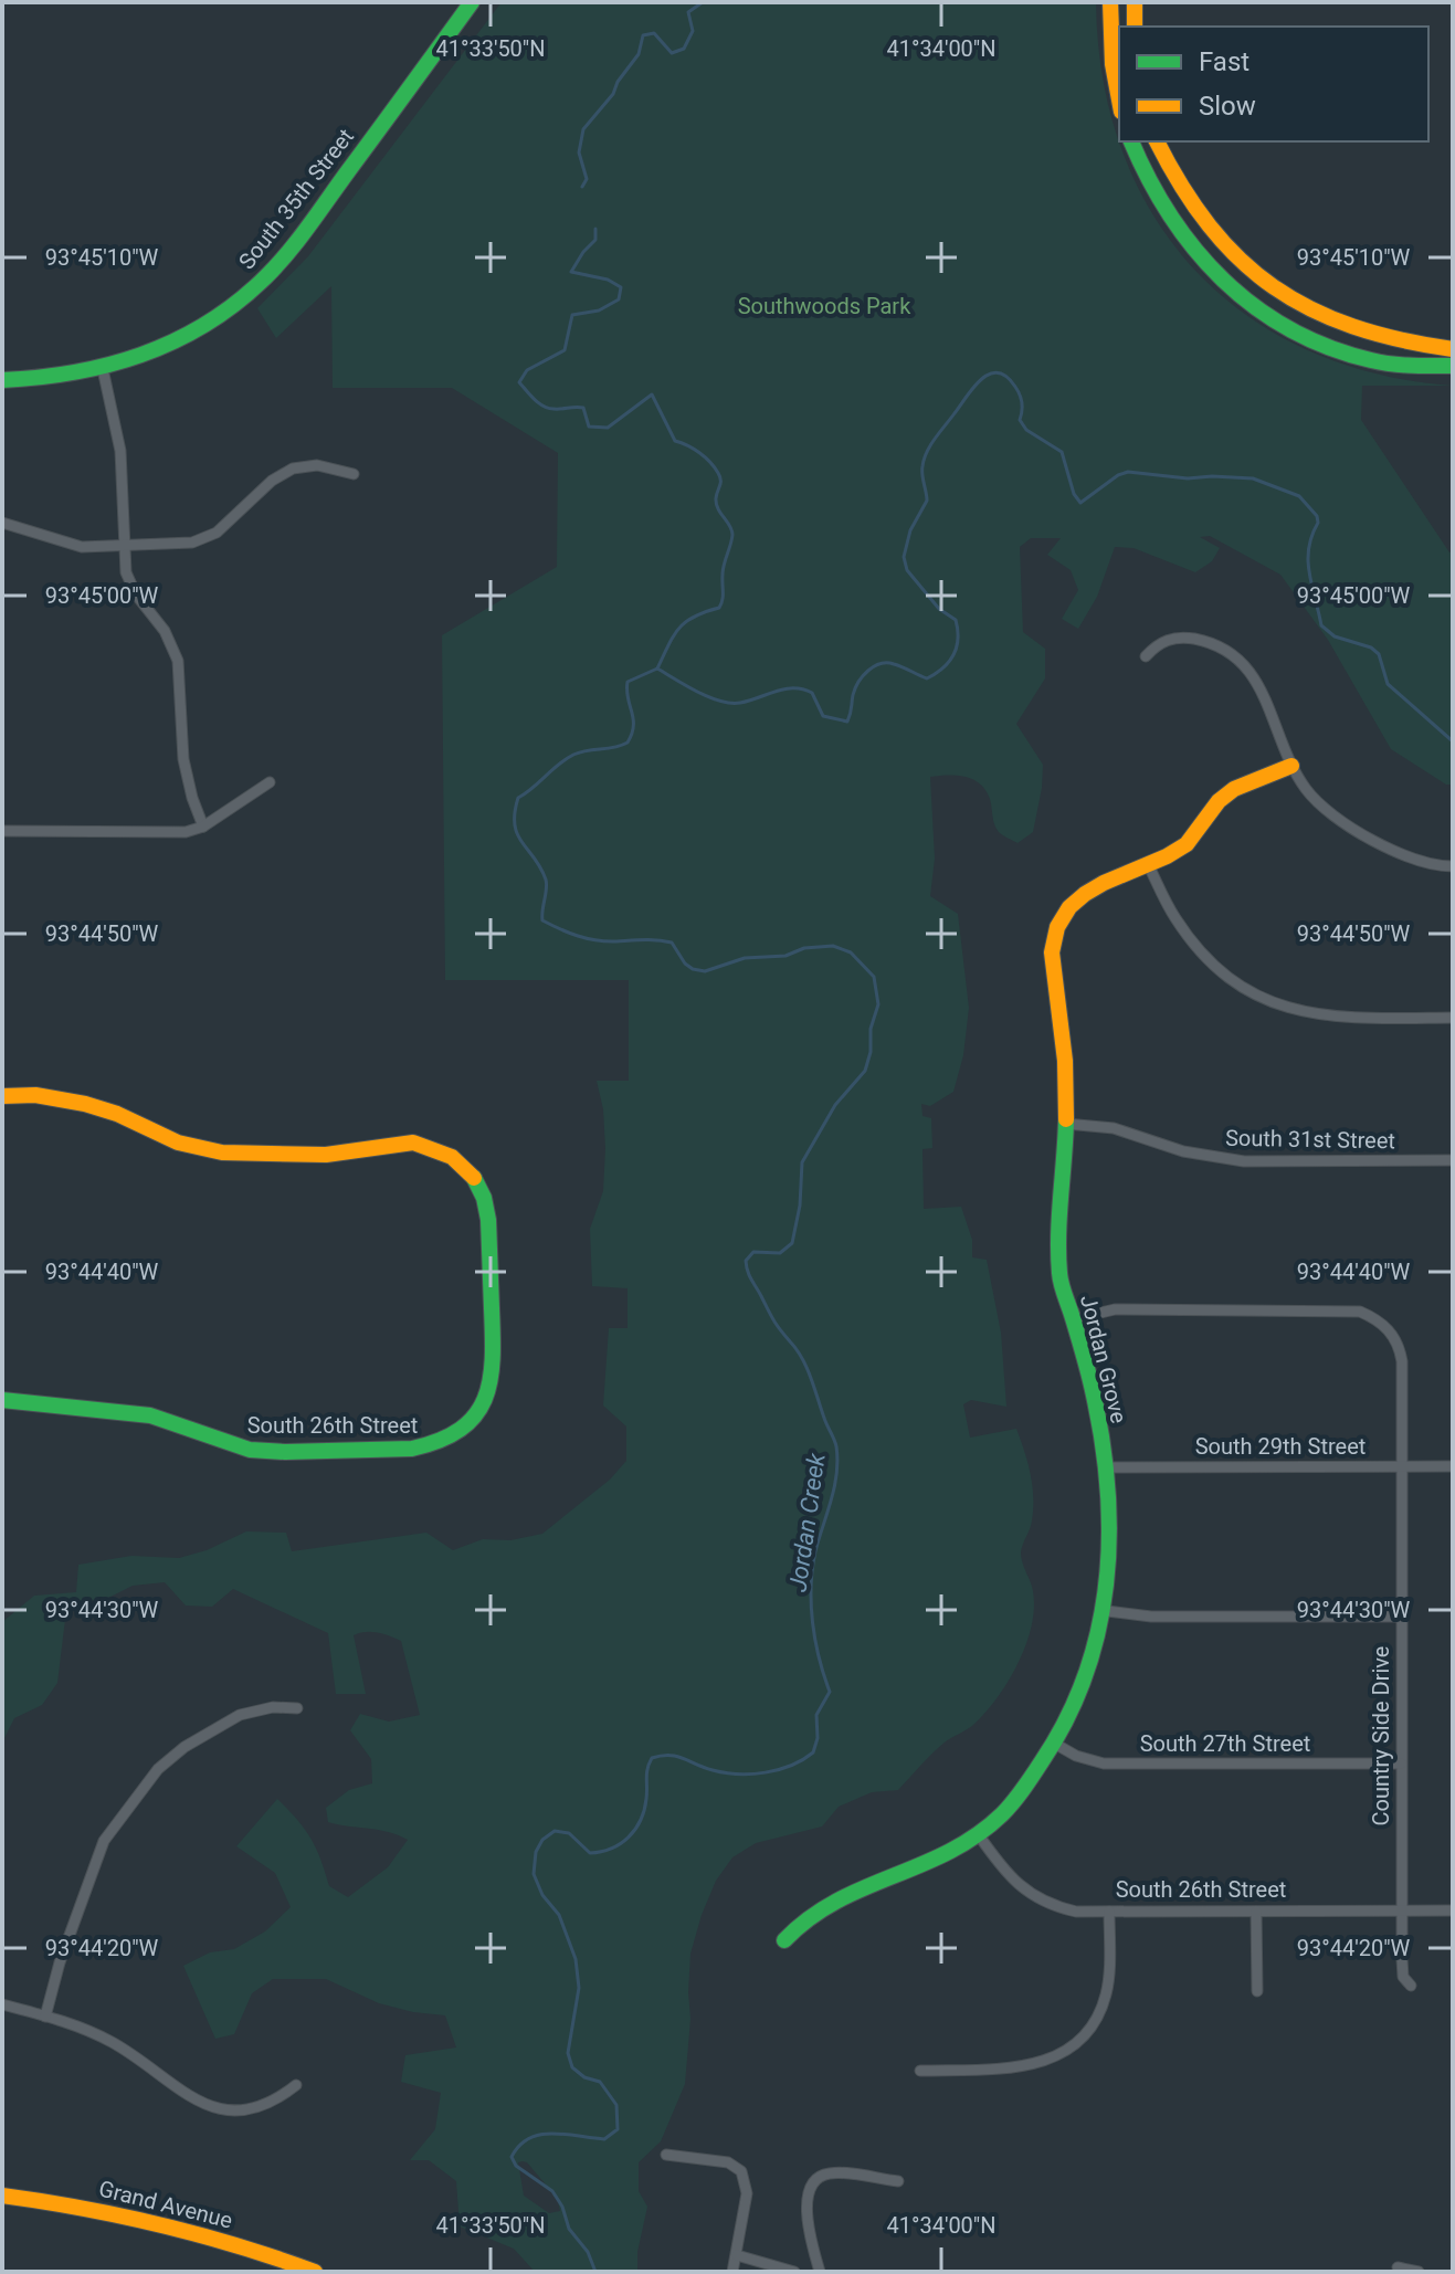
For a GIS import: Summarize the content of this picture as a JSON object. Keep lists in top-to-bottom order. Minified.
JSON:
{"streets":{"street":["South 35th Street","South 31st Street","Jordan Grove","South 26th Street","South 29th Street","Country Side Drive","South 27th Street","Grand Avenue"]},"crossings":[["South 31st Street","Jordan Grove"],["Jordan Grove","South 26th Street"],["Jordan Grove","South 29th Street"],["Jordan Grove","Country Side Drive"],["Jordan Grove","South 27th Street"],["South 26th Street","Country Side Drive"],["South 29th Street","Country Side Drive"],["Country Side Drive","South 27th Street"]],"water":["Jordan Creek"],"parks":["Southwoods Park"],"legend":["Fast","Slow"],"coordinates":["41°33'50\"N","41°34'00\"N","93°45'10\"W","93°45'00\"W","93°44'50\"W","93°44'40\"W","93°44'30\"W","93°44'20\"W"]}
